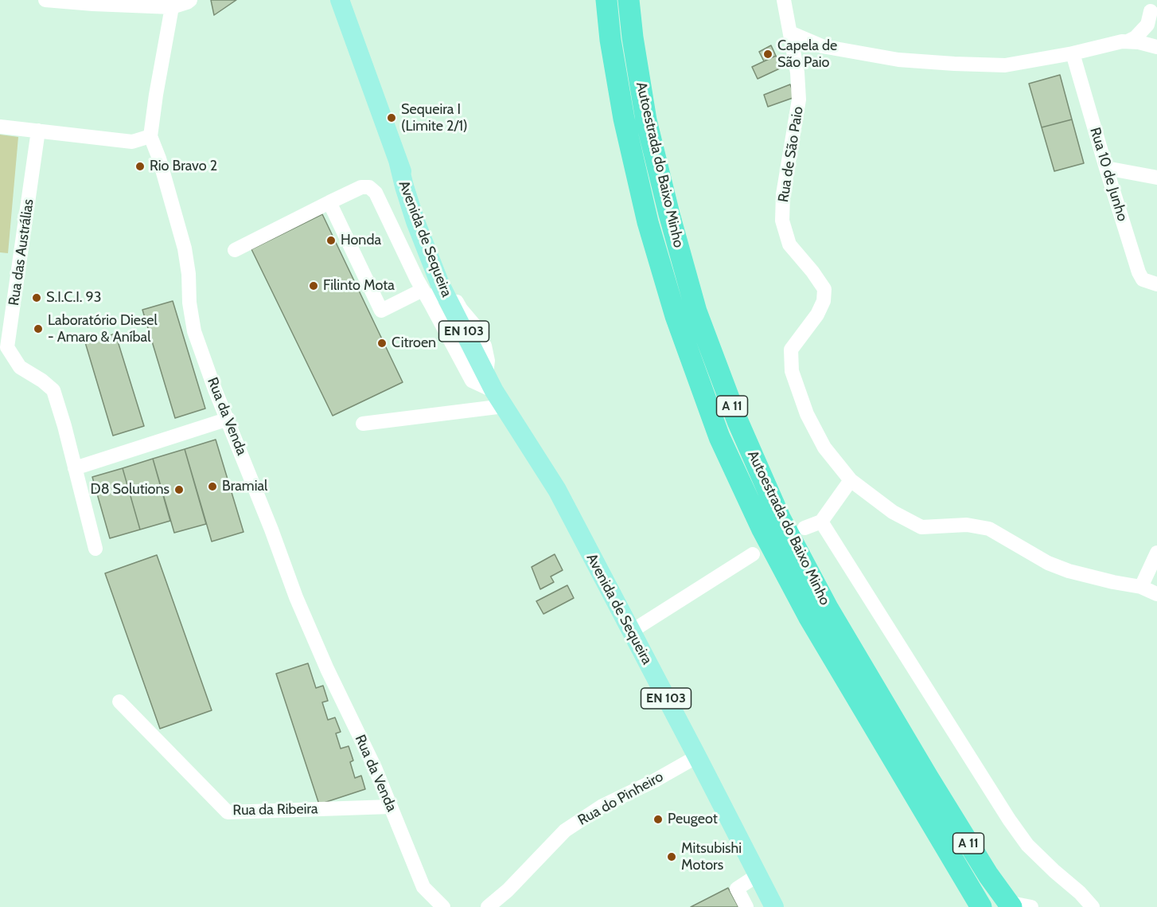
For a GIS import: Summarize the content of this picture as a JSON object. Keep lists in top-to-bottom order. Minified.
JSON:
{"streets":{"highway":["Autoestrada do Baixo Minho","A 11"],"main road":["Avenida de Sequeira","EN 103"],"street":["Rua de São Paio","Rua 10 de Junho","Rua das Austrálias","Rua da Venda","Rua do Pinheiro","Rua da Ribeira"]},"crossings":[["Avenida de Sequeira","Rua do Pinheiro"],["Rua da Venda","Rua da Ribeira"]],"places":["Capela de São Paio","Sequeira I (Limite 2/1)","Rio Bravo 2","Honda","Filinto Mota","S.I.C.I. 93","Laboratório Diesel - Amaro & Aníbal","Citroen","Bramial","D8 Solutions","Peugeot","Mitsubishi Motors"]}
